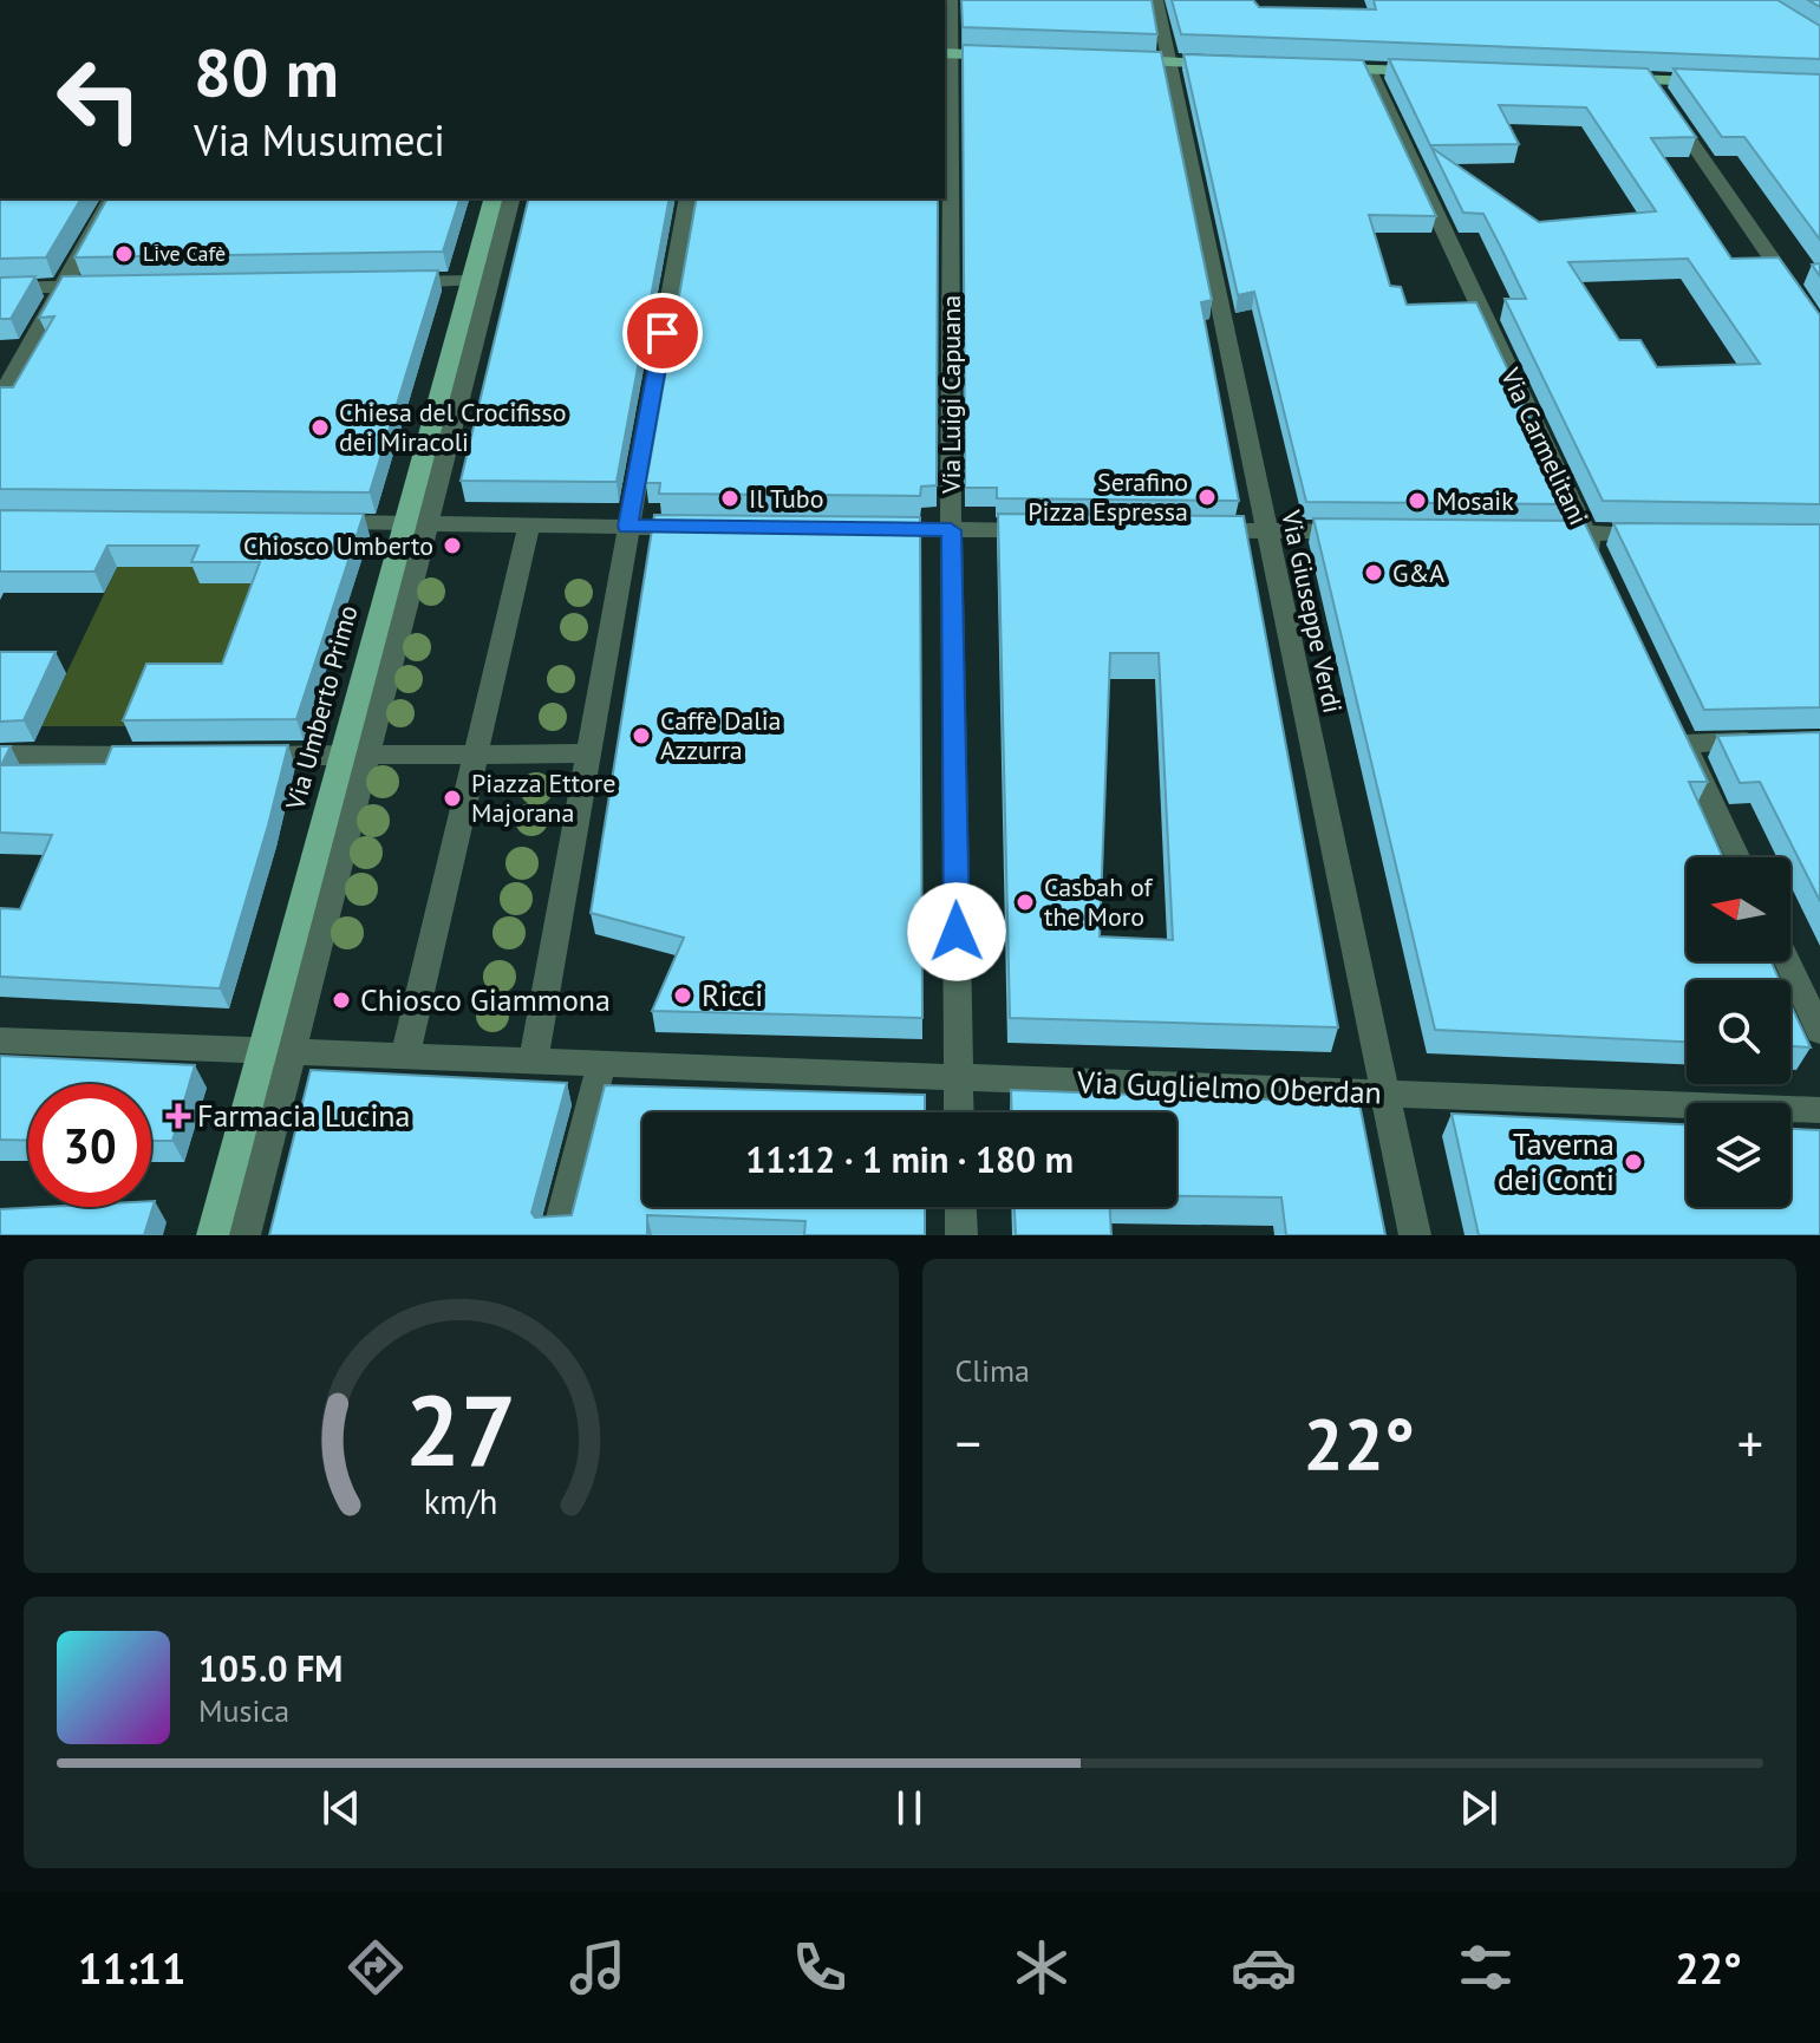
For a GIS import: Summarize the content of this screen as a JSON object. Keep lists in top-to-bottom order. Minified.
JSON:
{"streets":{"main road":["Via Umberto Primo"],"street":["Via Luigi Capuana","Via Carmelitani","Via Giuseppe Verdi","Via Guglielmo Oberdan"]},"crossings":[["Via Luigi Capuana","Via Guglielmo Oberdan"],["Via Giuseppe Verdi","Via Guglielmo Oberdan"]],"places":{"other":["Live Cafè","Chiesa del Crocifisso dei Miracoli","Serafino Pizza Espressa","Il Tubo","Mosaik","Chiosco Umberto","G&A","Caffè Dalia Azzurra","Piazza Ettore Majorana","Casbah of the Moro","Ricci","Chiosco Giammona","Taverna dei Conti"],"health":["Farmacia Lucina"]},"north":"left","page":{"turn":["80 m","Via Musumeci"],"limit":"30","trip":"11:12 · 1 min · 180 m","tile":"Clima","heat":["−","22°","+"],"song":["105.0 FM","Musica"],"tabs":["11:11","22°"],"gauge":["27","km/h"]}}
